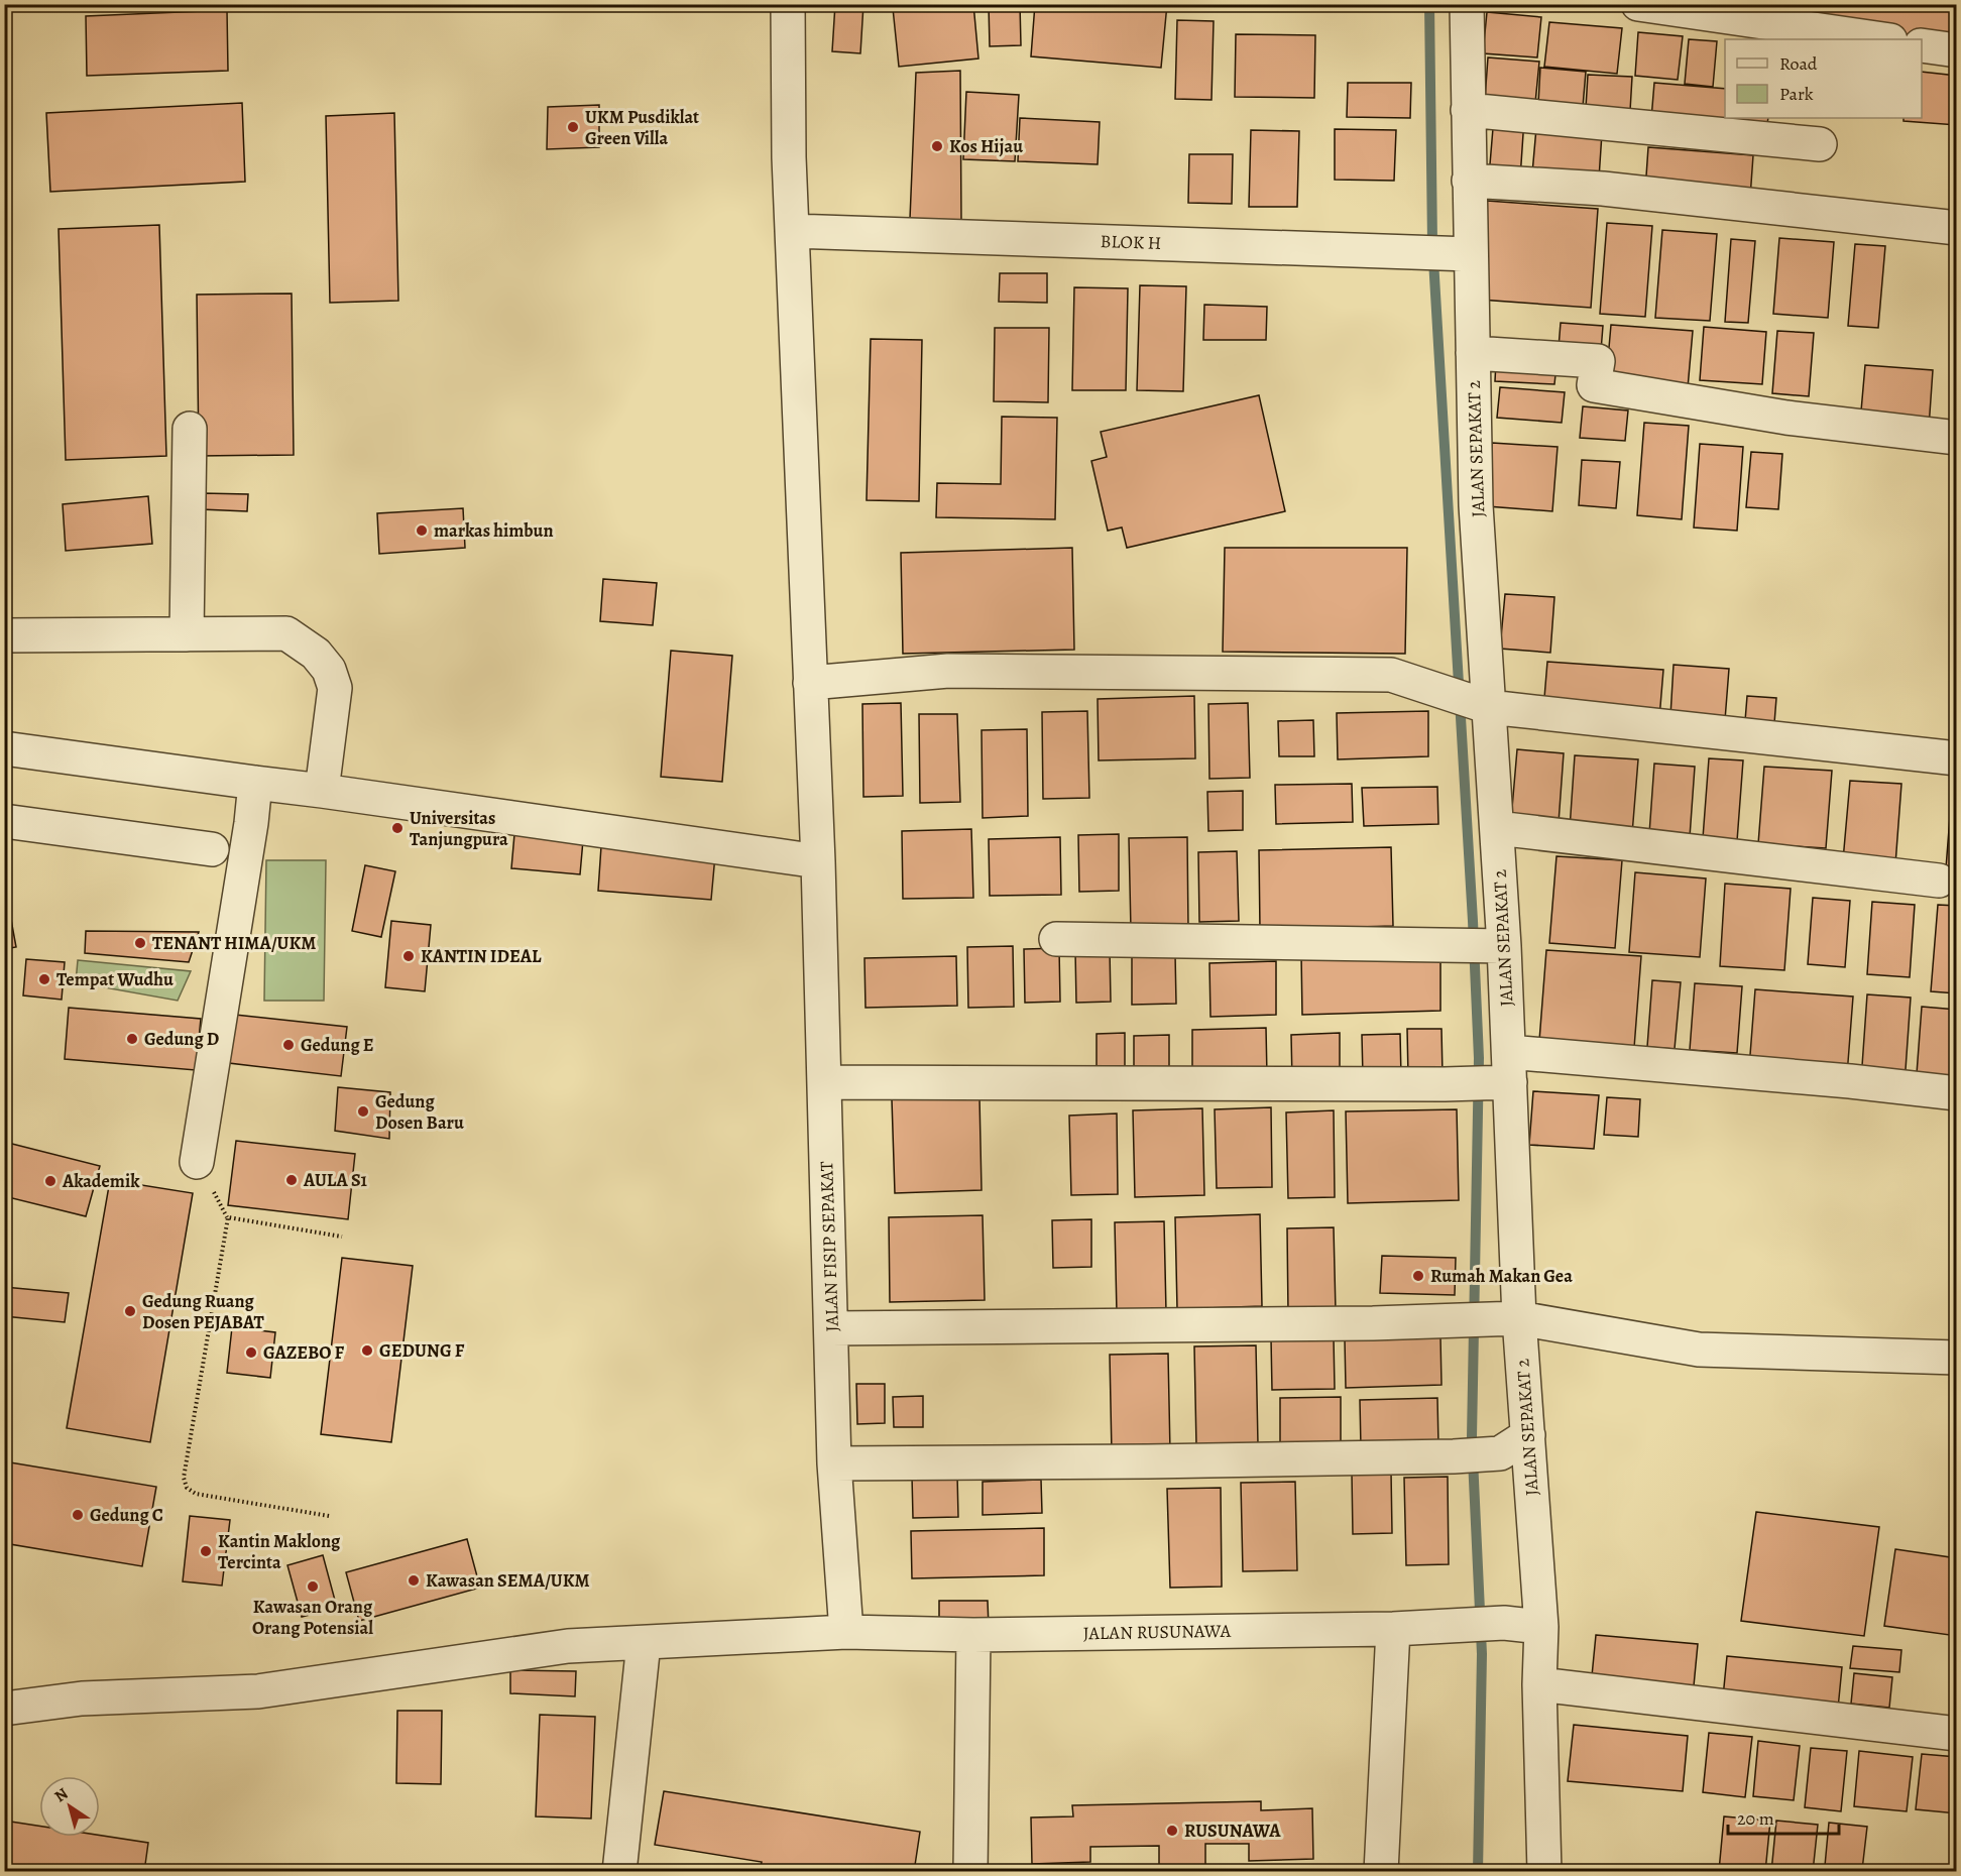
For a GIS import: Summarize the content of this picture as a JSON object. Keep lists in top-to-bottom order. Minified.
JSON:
{"streets":{"street":["BLOK H","JALAN SEPAKAT 2","JALAN FISIP SEPAKAT","JALAN RUSUNAWA"]},"crossings":[["BLOK H","JALAN SEPAKAT 2"],["BLOK H","JALAN FISIP SEPAKAT"],["JALAN SEPAKAT 2","JALAN RUSUNAWA"],["JALAN FISIP SEPAKAT","JALAN RUSUNAWA"]],"places":["UKM Pusdiklat Green Villa","Kos Hijau","markas himbun","Universitas Tanjungpura","TENANT HIMA/UKM","KANTIN IDEAL","Tempat Wudhu","Gedung D","Gedung E","Gedung Dosen Baru","AULA S1","Akademik","Rumah Makan Gea","Gedung Ruang Dosen PEJABAT","GEDUNG F","GAZEBO F","Gedung C","Kantin Maklong Tercinta","Kawasan SEMA/UKM","Kawasan Orang Orang Potensial","RUSUNAWA"],"legend":["Road","Park"],"scale_bar":"20 m","north":"top left"}
